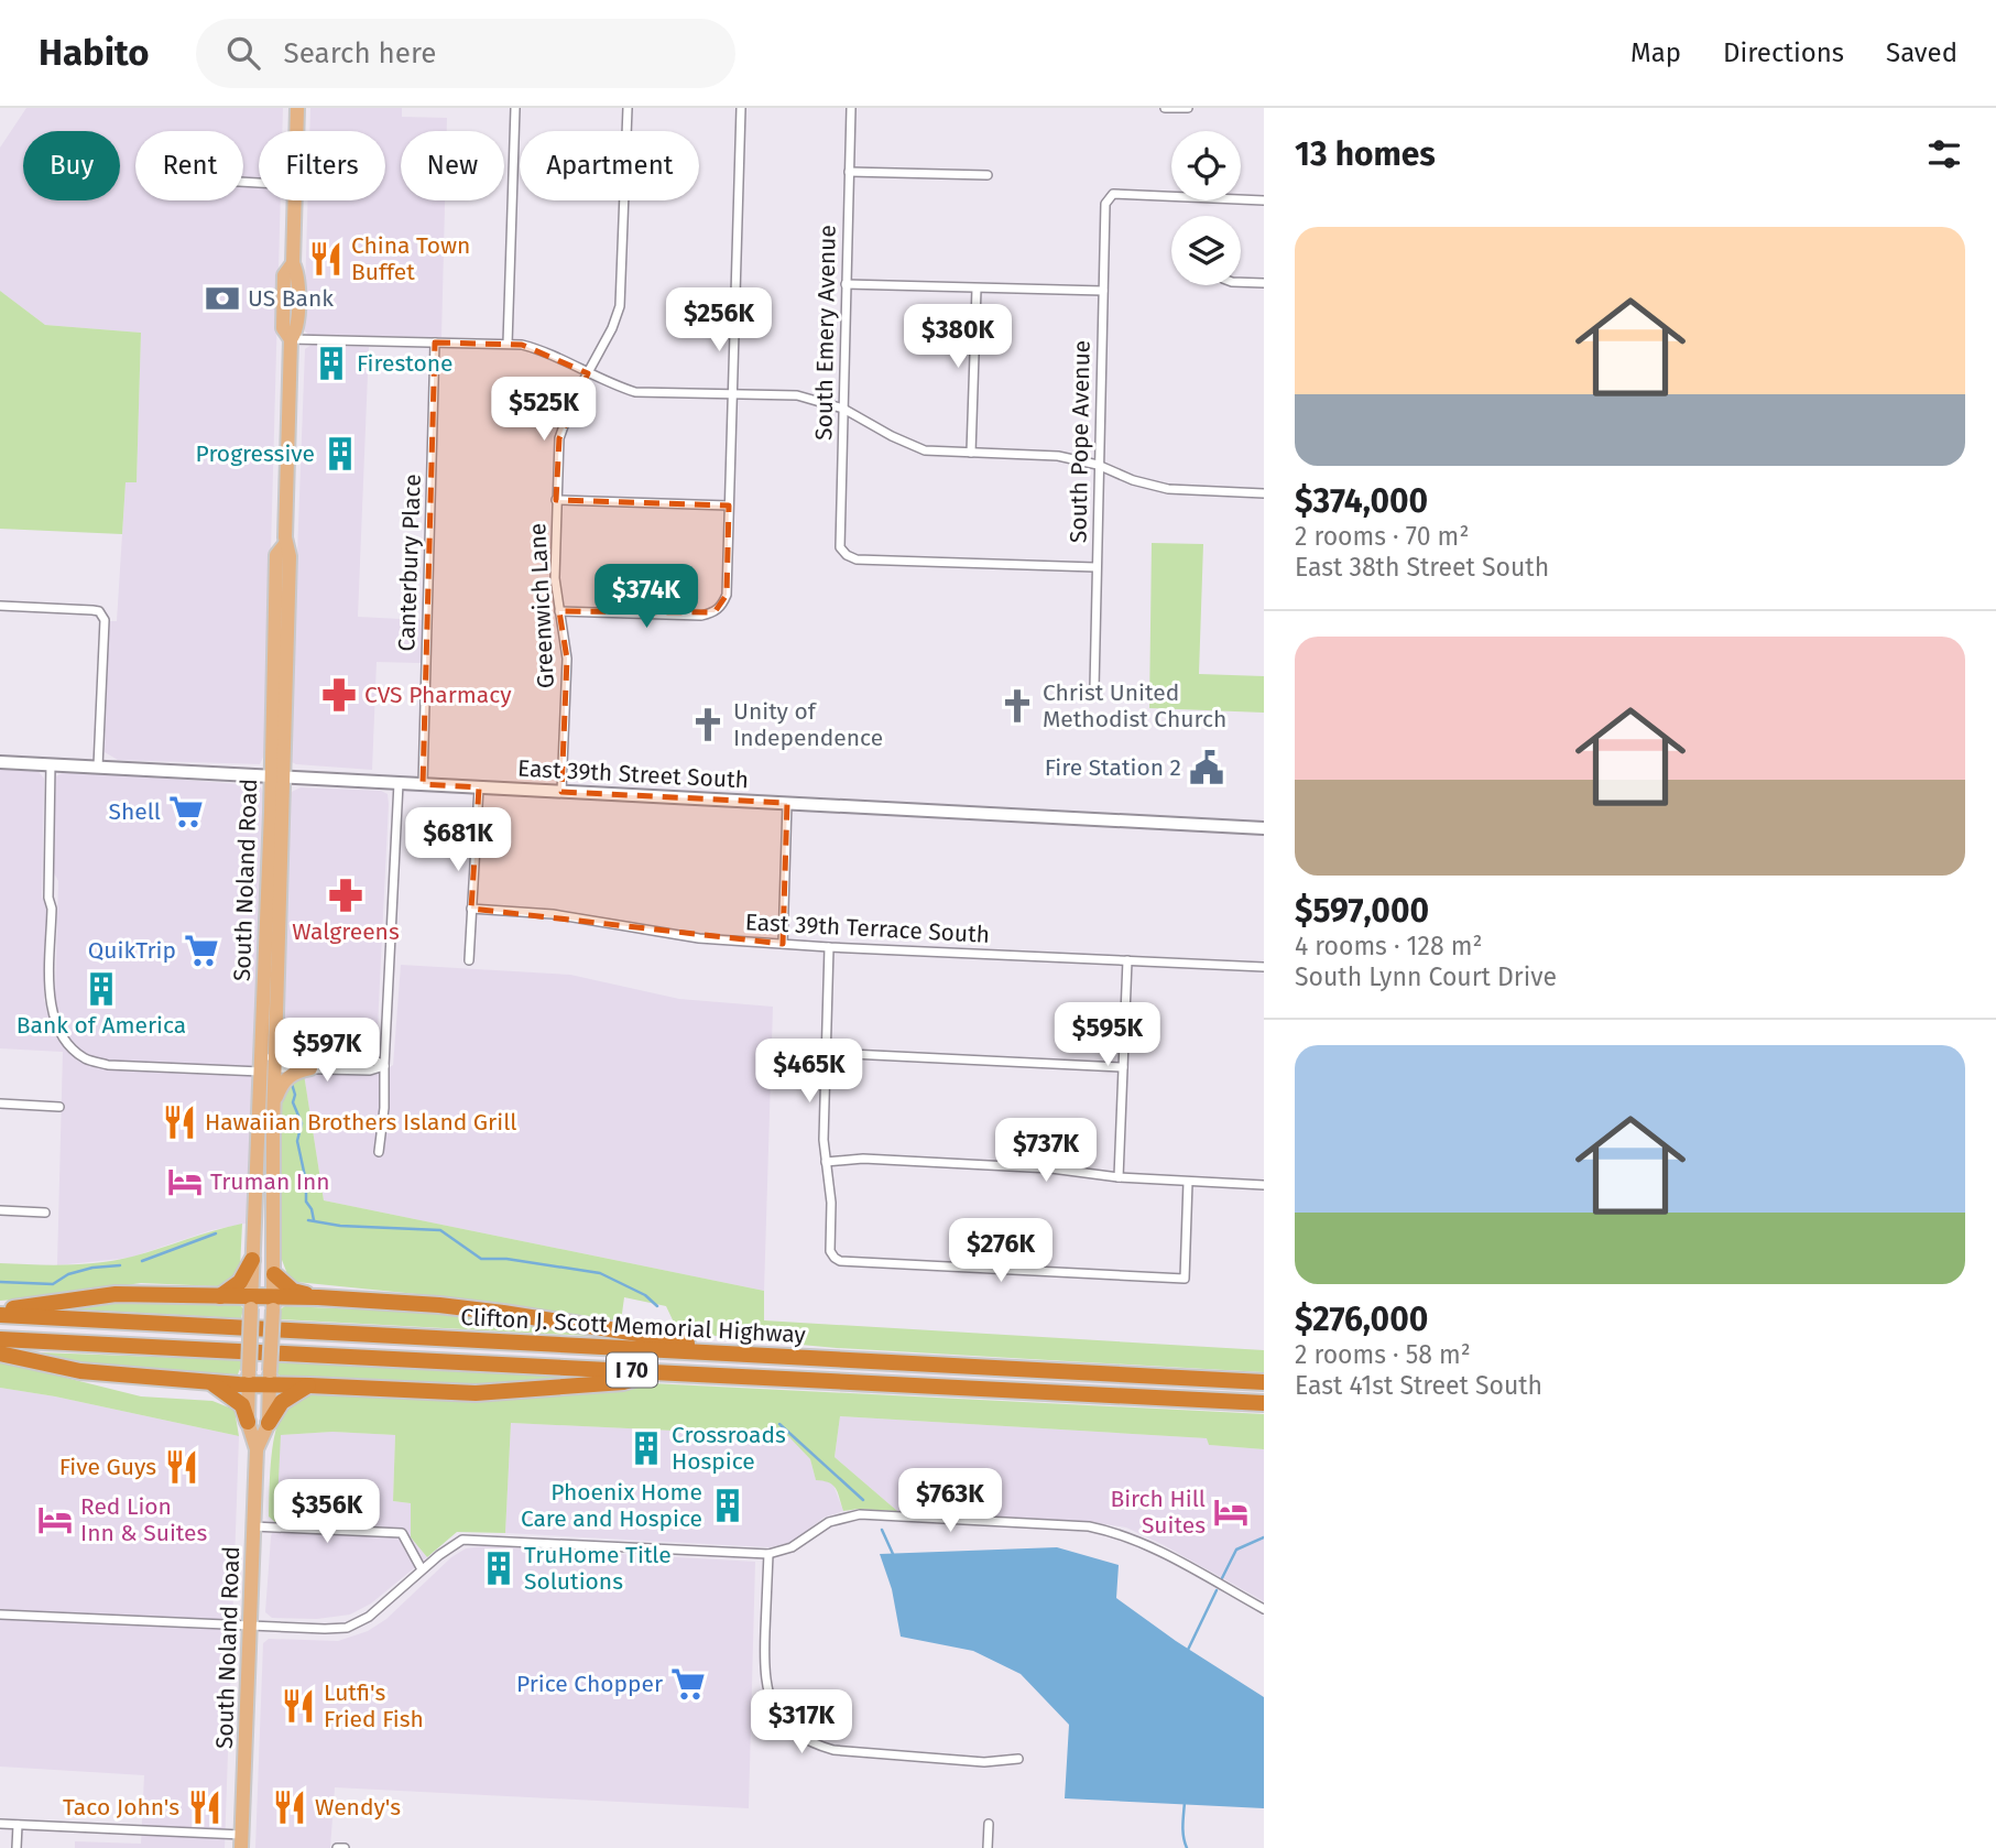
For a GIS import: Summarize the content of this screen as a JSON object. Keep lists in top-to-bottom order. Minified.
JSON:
{"streets":{"highway":["Clifton J. Scott Memorial Highway","I 70"],"main road":["East 39th Street South","South Noland Road"],"street":["South Emery Avenue","South Pope Avenue","Canterbury Place","Greenwich Lane","East 39th Terrace South"]},"crossings":[["South Emery Avenue","South Pope Avenue"],["Canterbury Place","East 39th Street South"],["Greenwich Lane","East 39th Street South"],["East 39th Street South","South Noland Road"]],"places":{"restaurant":["China Town Buffet","Hawaiian Brothers Island Grill","Five Guys","Lutfi's Fried Fish","Taco John's","Wendy's"],"bank":["US Bank"],"building":["Firestone","Progressive","Bank of America","Crossroads Hospice","Phoenix Home Care and Hospice","TruHome Title Solutions"],"pharmacy":["CVS Pharmacy","Walgreens"],"church":["Christ United Methodist Church","Unity of Independence"],"public building":["Fire Station 2"],"supermarket":["Shell","QuikTrip","Price Chopper"],"hotel":["Truman Inn","Birch Hill Suites","Red Lion Inn & Suites"]},"page":{"header":"Habito","search":"Search here","nav":["Map","Directions","Saved"],"heading":"13 homes","chip":["Buy","Rent","Filters","New","Apartment"],"list":[{"name":"$374,000","note":"2 rooms · 70 m² · East 38th Street South"},{"name":"$597,000","note":"4 rooms · 128 m² · South Lynn Court Drive"},{"name":"$276,000","note":"2 rooms · 58 m² · East 41st Street South"}],"price":["$256K","$380K","$525K","$374K","$681K","$595K","$597K","$465K","$737K","$276K","$763K","$356K","$317K"]}}
